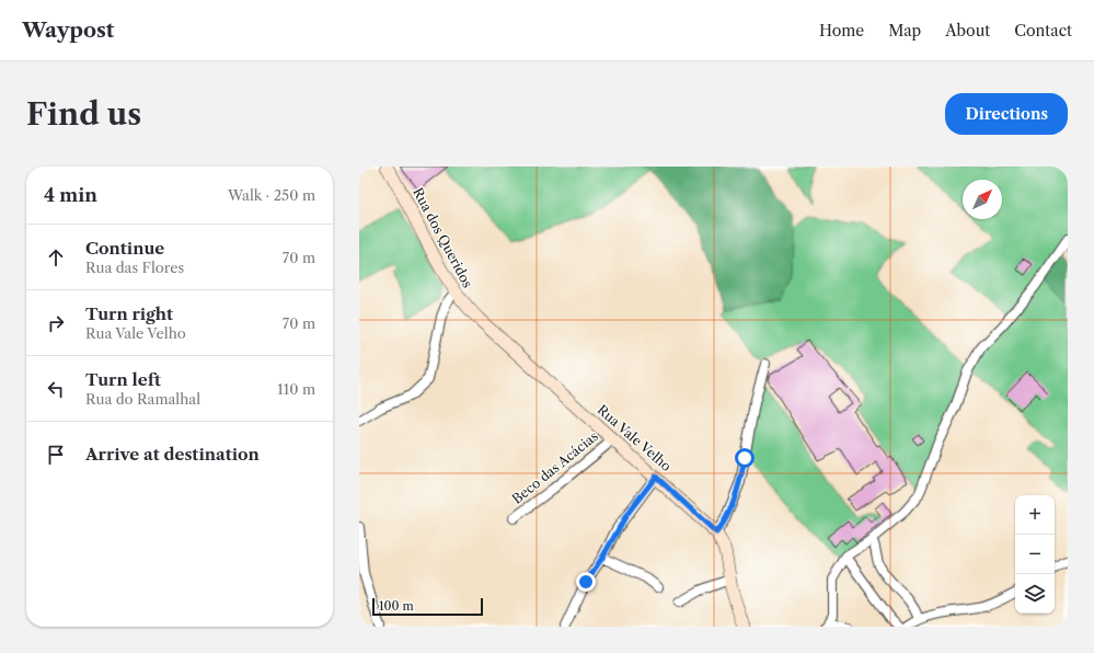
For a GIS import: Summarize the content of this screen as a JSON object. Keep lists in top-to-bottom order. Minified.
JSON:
{"streets":{"street":["Rua dos Queridos","Rua Vale Velho","Beco das Acácias"]},"crossings":[["Rua dos Queridos","Rua Vale Velho"],["Rua Vale Velho","Beco das Acácias"]],"scale_bar":"100 m","north":"top right","page":{"header":"Waypost","nav":["Home","Map","About","Contact"],"buttons":"Directions","title":"Find us","heading":["4 min","Walk · 250 m"],"list":[["Continue","Rua das Flores","70 m"],["Turn right","Rua Vale Velho","70 m"],["Turn left","Rua do Ramalhal","110 m"],"Arrive at destination"],"map_buttons":["+","−"],"scale":"100 m"}}
